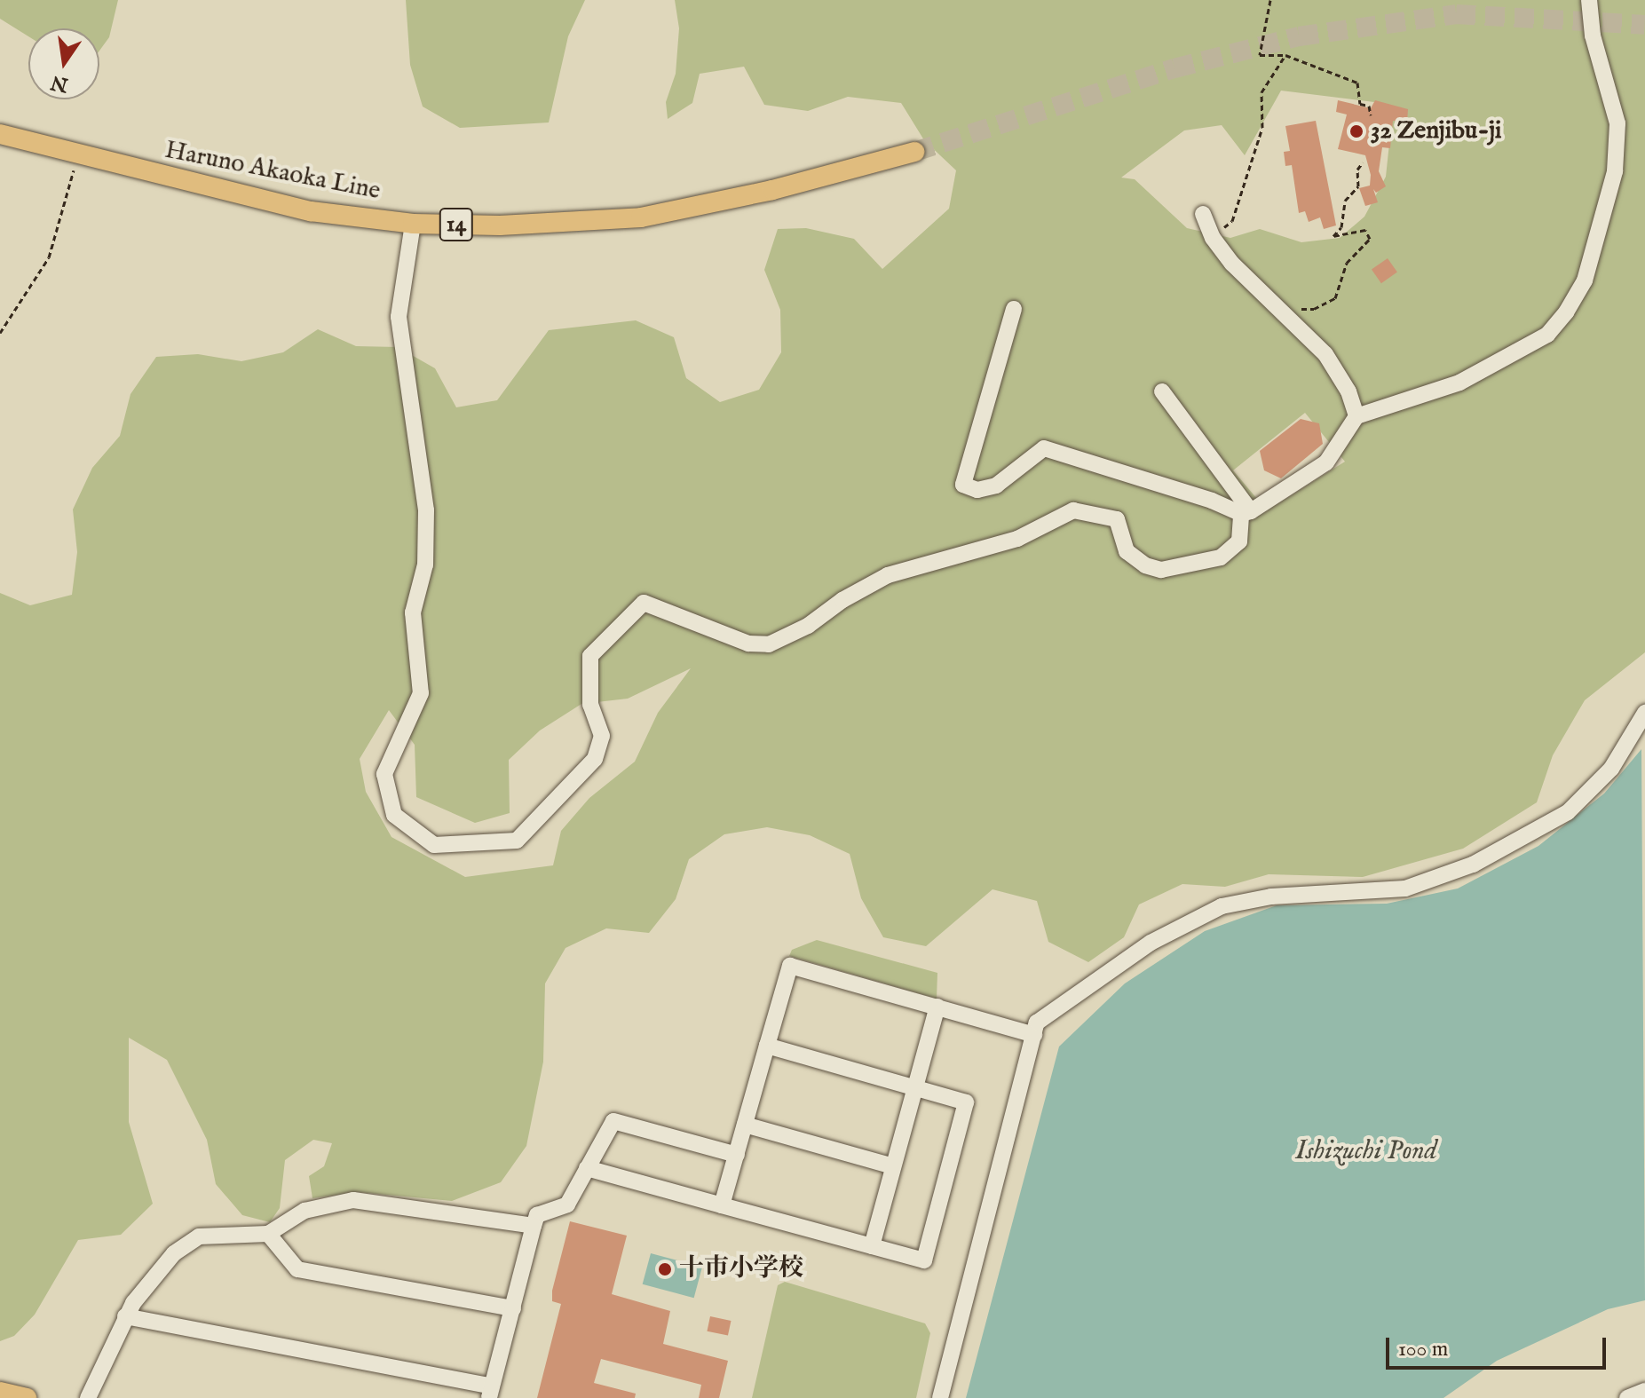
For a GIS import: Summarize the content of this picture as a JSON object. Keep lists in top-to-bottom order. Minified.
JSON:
{"streets":{"main road":["Haruno Akaoka Line","14"]},"water":["Ishizuchi Pond"],"places":["32 Zenjibu-ji","十市小学校"],"scale_bar":"100 m","north":"bottom"}
